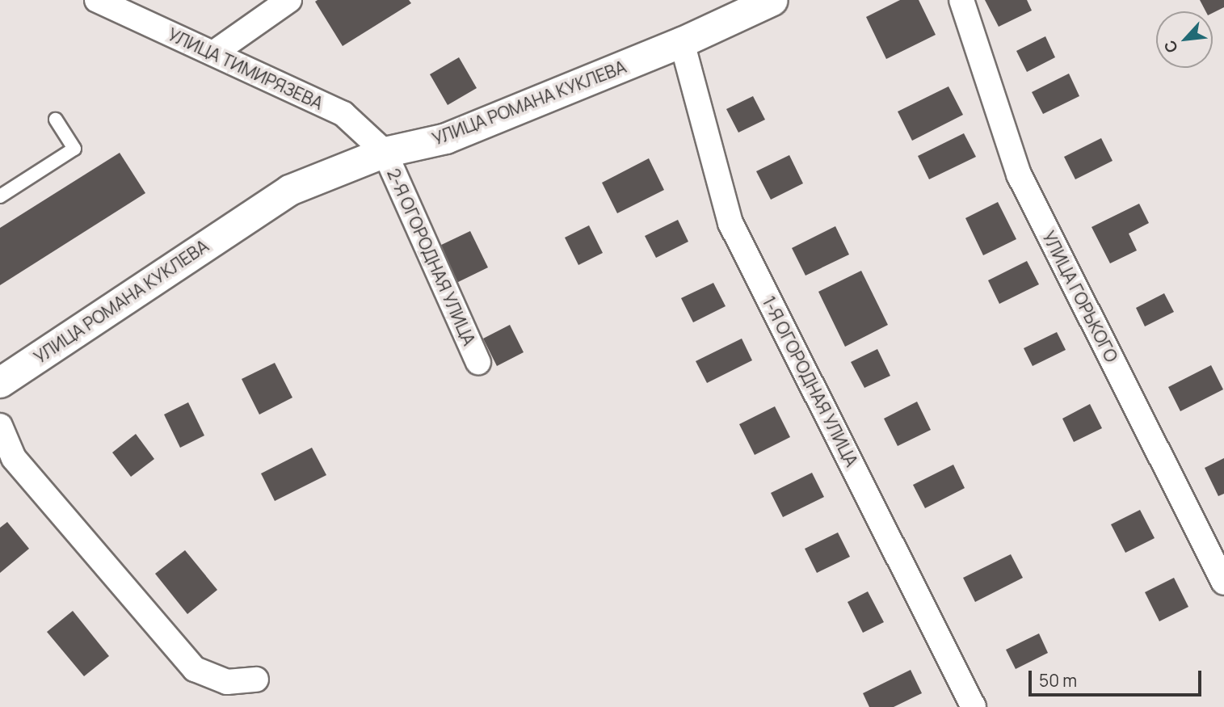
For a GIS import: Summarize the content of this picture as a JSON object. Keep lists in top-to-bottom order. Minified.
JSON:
{"streets":{"street":["УЛИЦА ТИМИРЯЗЕВА","УЛИЦА РОМАНА КУКЛЕВА","2-Я ОГОРОДНАЯ УЛИЦА","УЛИЦА ГОРЬКОГО","1-Я ОГОРОДНАЯ УЛИЦА"]},"crossings":[["УЛИЦА ТИМИРЯЗЕВА","УЛИЦА РОМАНА КУКЛЕВА"],["УЛИЦА ТИМИРЯЗЕВА","2-Я ОГОРОДНАЯ УЛИЦА"],["УЛИЦА РОМАНА КУКЛЕВА","2-Я ОГОРОДНАЯ УЛИЦА"],["УЛИЦА РОМАНА КУКЛЕВА","1-Я ОГОРОДНАЯ УЛИЦА"]],"scale_bar":"50 m","north":"bottom left"}
